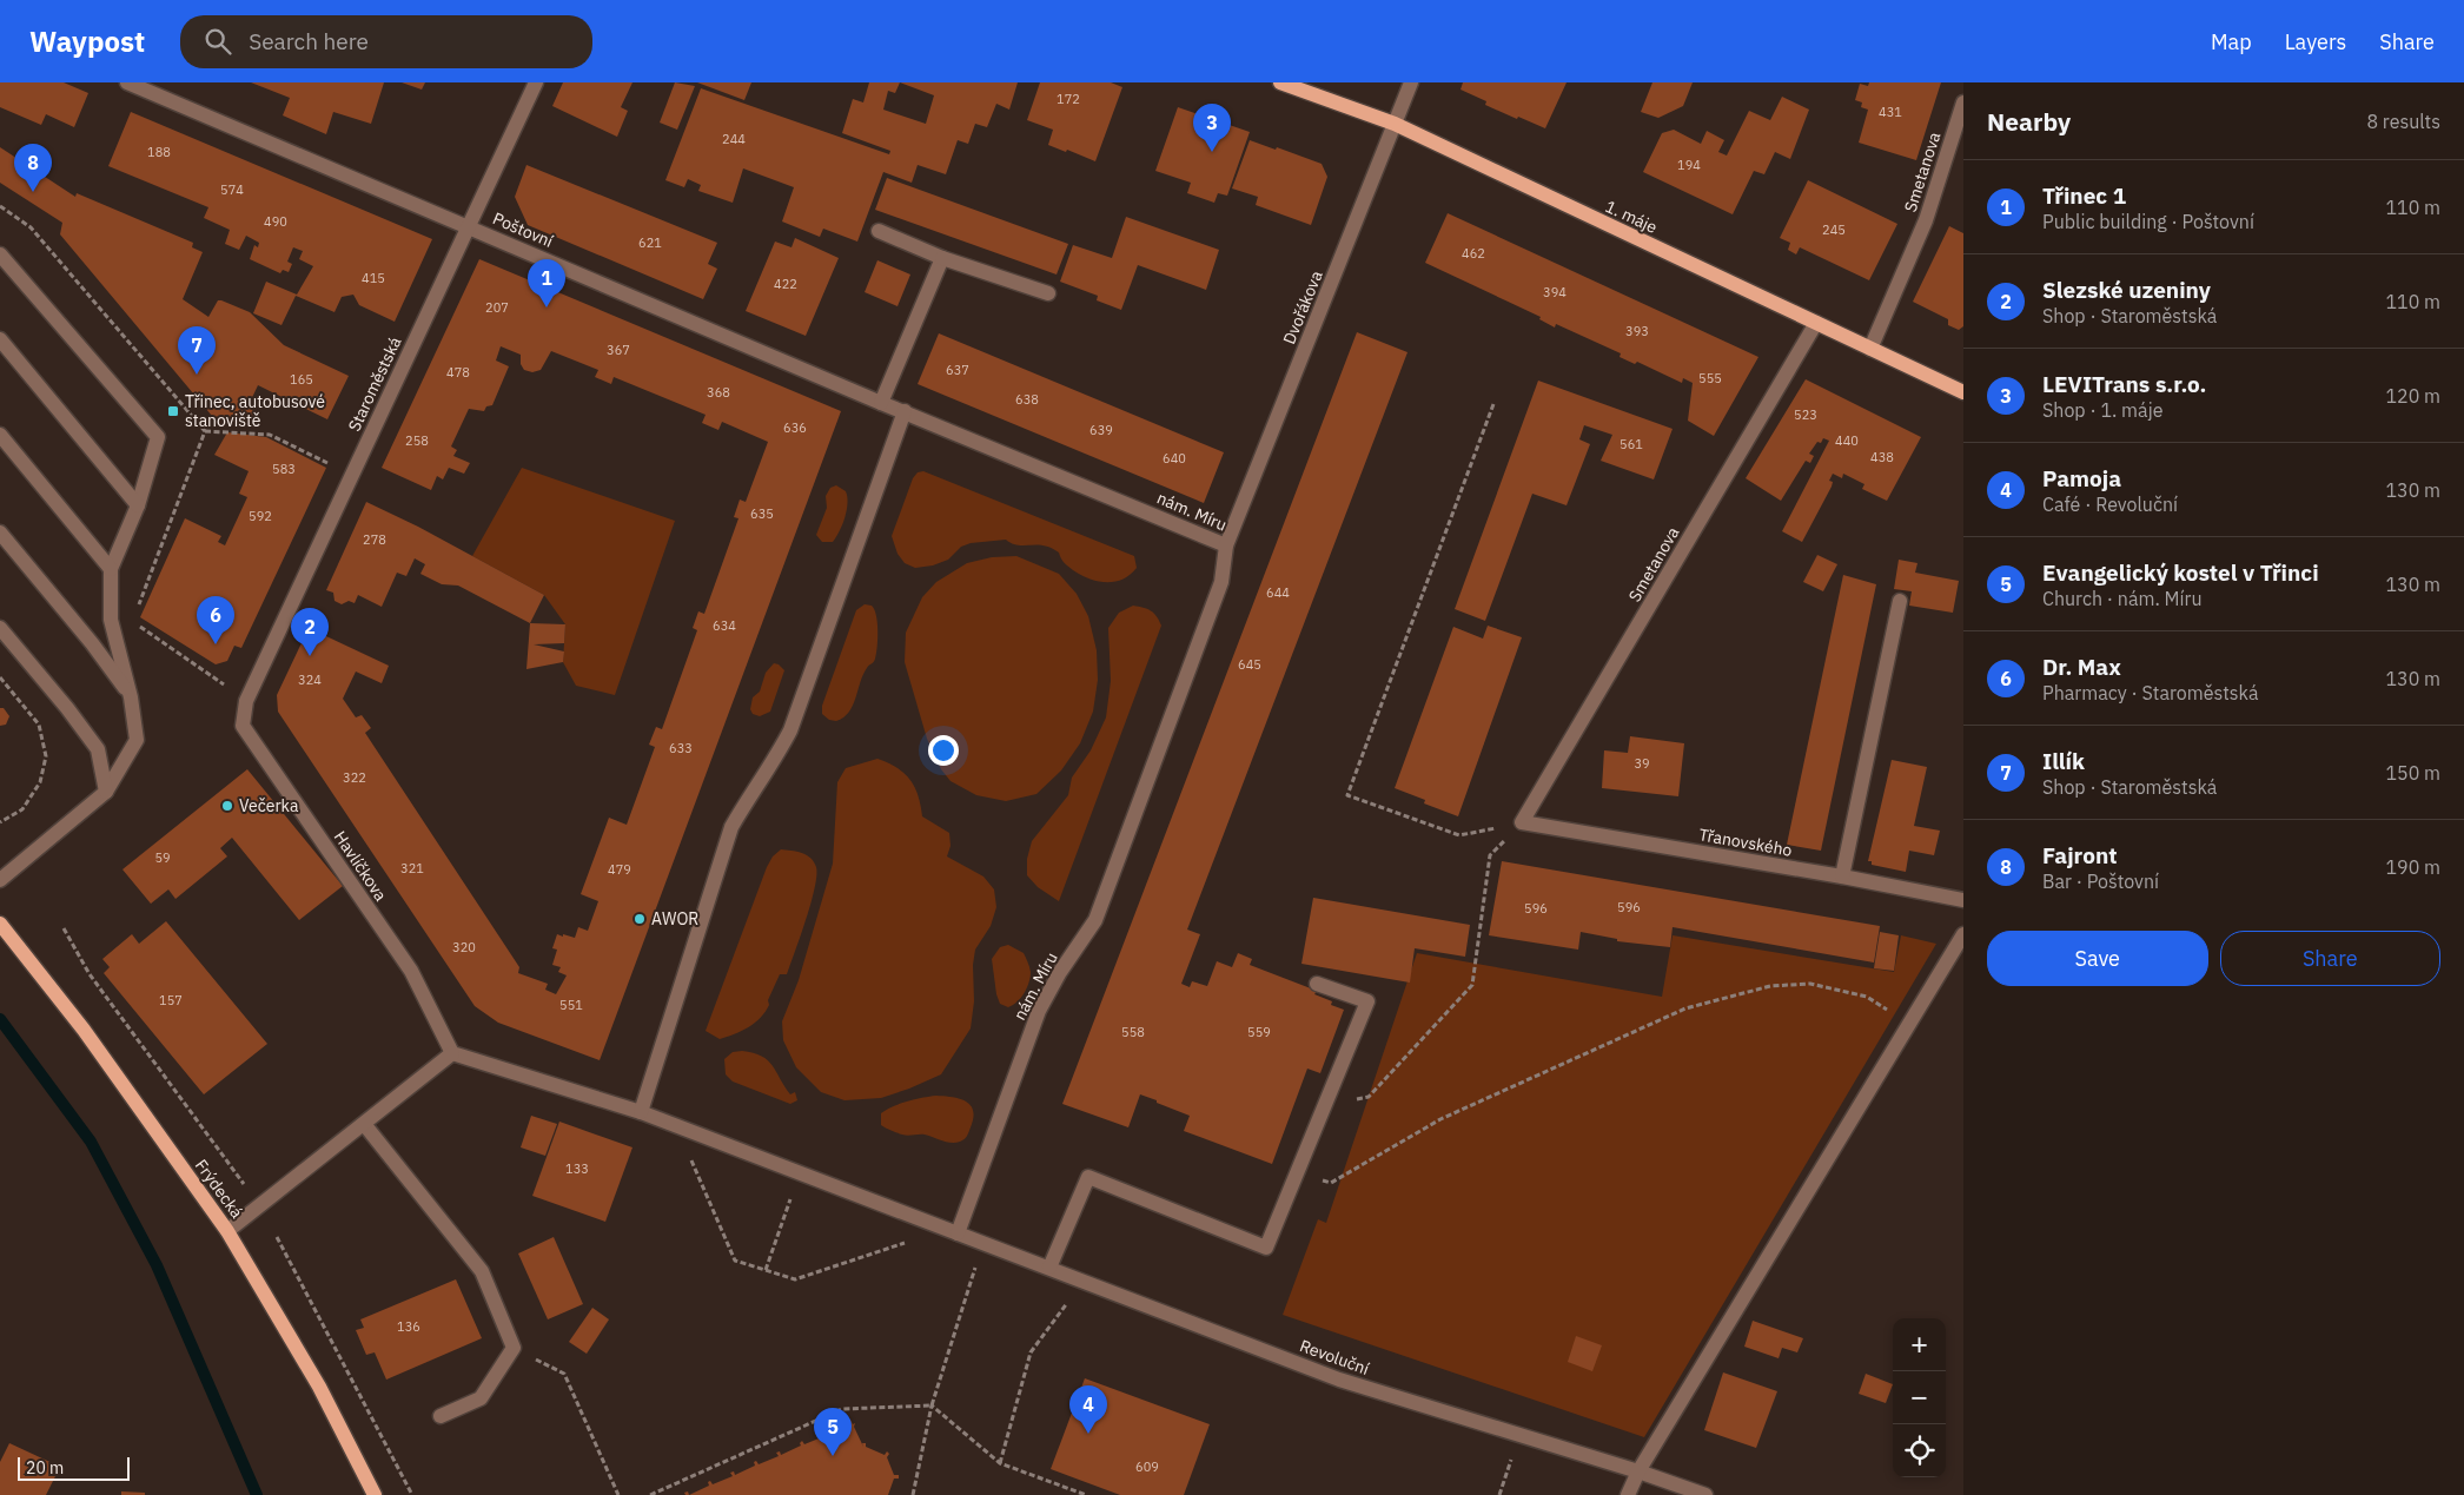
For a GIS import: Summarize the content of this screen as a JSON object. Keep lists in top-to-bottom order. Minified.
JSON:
{"streets":{"main road":["1. máje","Frýdecká"],"street":["Smetanova","Poštovní","Dvořákova","Staroměstská","nám. Míru","Třanovského","Havlíčkova","Revoluční"]},"crossings":[["Smetanova","1. máje"],["Smetanova","Třanovského"],["1. máje","Dvořákova"],["Poštovní","Staroměstská"],["Poštovní","nám. Míru"],["Dvořákova","nám. Míru"],["Staroměstská","Havlíčkova"],["nám. Míru","Revoluční"]],"places":{"transit":["Třinec, autobusové stanoviště"],"other":["Večerka","AWOR"]},"house_numbers":["172","431","244","188","194","574","490","245","621","462","415","422","394","207","393","367","637","478","555","165","368","638","523","636","639","258","440","561","438","640","583","635","592","278","644","634","645","324","633","39","322","59","321","479","596","596","320","157","551","558","559","133","136","609"],"scale_bar":"20 m","page":{"header":"Waypost","search":"Search here","nav":["Map","Layers","Share"],"heading":["Nearby","8 results"],"pins":["3","8","1","7","6","2","4","5"],"list":[{"mark":"1","name":"Třinec 1","note":"Public building · Poštovní","value":"110 m"},{"mark":"2","name":"Slezské uzeniny","note":"Shop · Staroměstská","value":"110 m"},{"mark":"3","name":"LEVITrans s.r.o.","note":"Shop · 1. máje","value":"120 m"},{"mark":"4","name":"Pamoja","note":"Café · Revoluční","value":"130 m"},{"mark":"5","name":"Evangelický kostel v Třinci","note":"Church · nám. Míru","value":"130 m"},{"mark":"6","name":"Dr. Max","note":"Pharmacy · Staroměstská","value":"130 m"},{"mark":"7","name":"Illík","note":"Shop · Staroměstská","value":"150 m"},{"mark":"8","name":"Fajront","note":"Bar · Poštovní","value":"190 m"}],"buttons":["Save","Share"],"map_buttons":["+","−"],"scale":"20 m"}}
